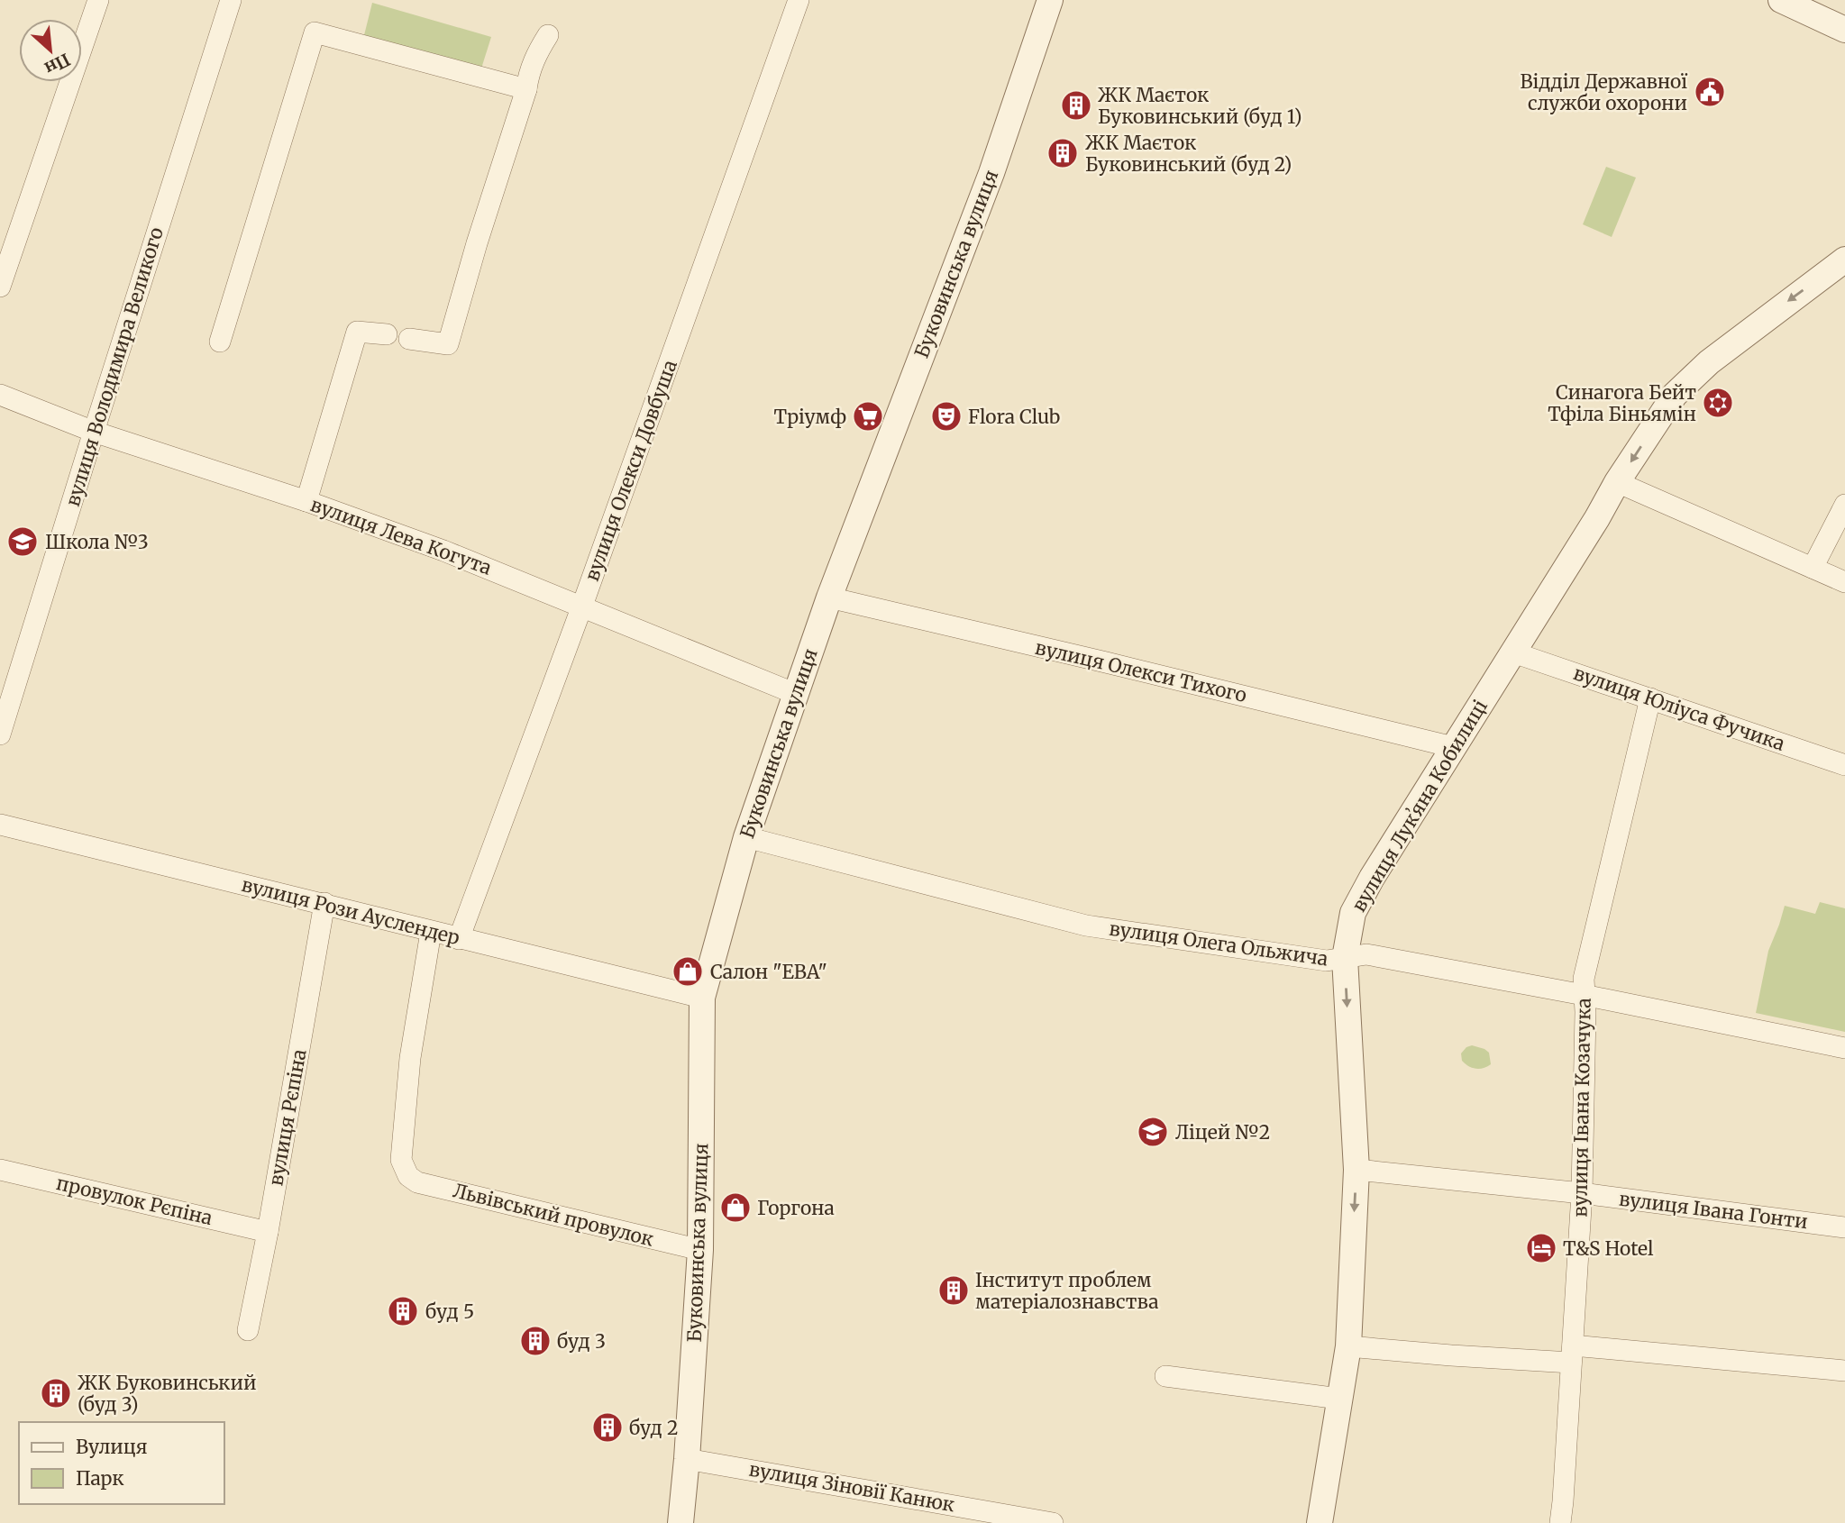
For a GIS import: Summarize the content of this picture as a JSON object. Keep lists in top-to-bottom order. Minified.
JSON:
{"streets":{"street":["Буковинська вулиця","вулиця Володимира Великого","вулиця Олекси Довбуша","вулиця Лева Когута","вулиця Олекси Тихого","вулиця Юліуса Фучика","вулиця Лукʼяна Кобилиці","вулиця Рози Ауслендер","вулиця Олега Ольжича","вулиця Івана Козачука","вулиця Рєпіна","провулок Рєпіна","вулиця Івана Гонти","Львівський провулок","вулиця Зіновії Канюк"]},"crossings":[["Буковинська вулиця","вулиця Лева Когута"],["Буковинська вулиця","вулиця Олекси Тихого"],["Буковинська вулиця","вулиця Рози Ауслендер"],["Буковинська вулиця","вулиця Олега Ольжича"],["Буковинська вулиця","Львівський провулок"],["Буковинська вулиця","вулиця Зіновії Канюк"],["вулиця Володимира Великого","вулиця Лева Когута"],["вулиця Олекси Довбуша","вулиця Лева Когута"],["вулиця Олекси Довбуша","вулиця Рози Ауслендер"],["вулиця Олекси Тихого","вулиця Лукʼяна Кобилиці"],["вулиця Юліуса Фучика","вулиця Лукʼяна Кобилиці"],["вулиця Юліуса Фучика","вулиця Івана Козачука"],["вулиця Лукʼяна Кобилиці","вулиця Олега Ольжича"],["вулиця Лукʼяна Кобилиці","вулиця Івана Гонти"],["вулиця Рози Ауслендер","вулиця Рєпіна"],["вулиця Рози Ауслендер","Львівський провулок"],["вулиця Олега Ольжича","вулиця Івана Козачука"],["вулиця Івана Козачука","вулиця Івана Гонти"],["вулиця Рєпіна","провулок Рєпіна"]],"one_way":["вулиця Лукʼяна Кобилиці"],"places":{"public building":["Відділ Державної служби охорони"],"building":["ЖК Маєток Буковинський (буд 1)","ЖК Маєток Буковинський (буд 2)","Інститут проблем матеріалознавства","буд 5","буд 3","ЖК Буковинський (буд 3)","буд 2"],"synagogue":["Синагога Бейт Тфіла Біньямін"],"supermarket":["Тріумф"],"theatre":["Flora Club"],"school or university":["Школа №3","Ліцей №2"],"shop":["Салон \"ЕВА\"","Горгона"],"hotel":["T&S Hotel"]},"legend":["Вулиця","Парк"],"north":"bottom right"}
